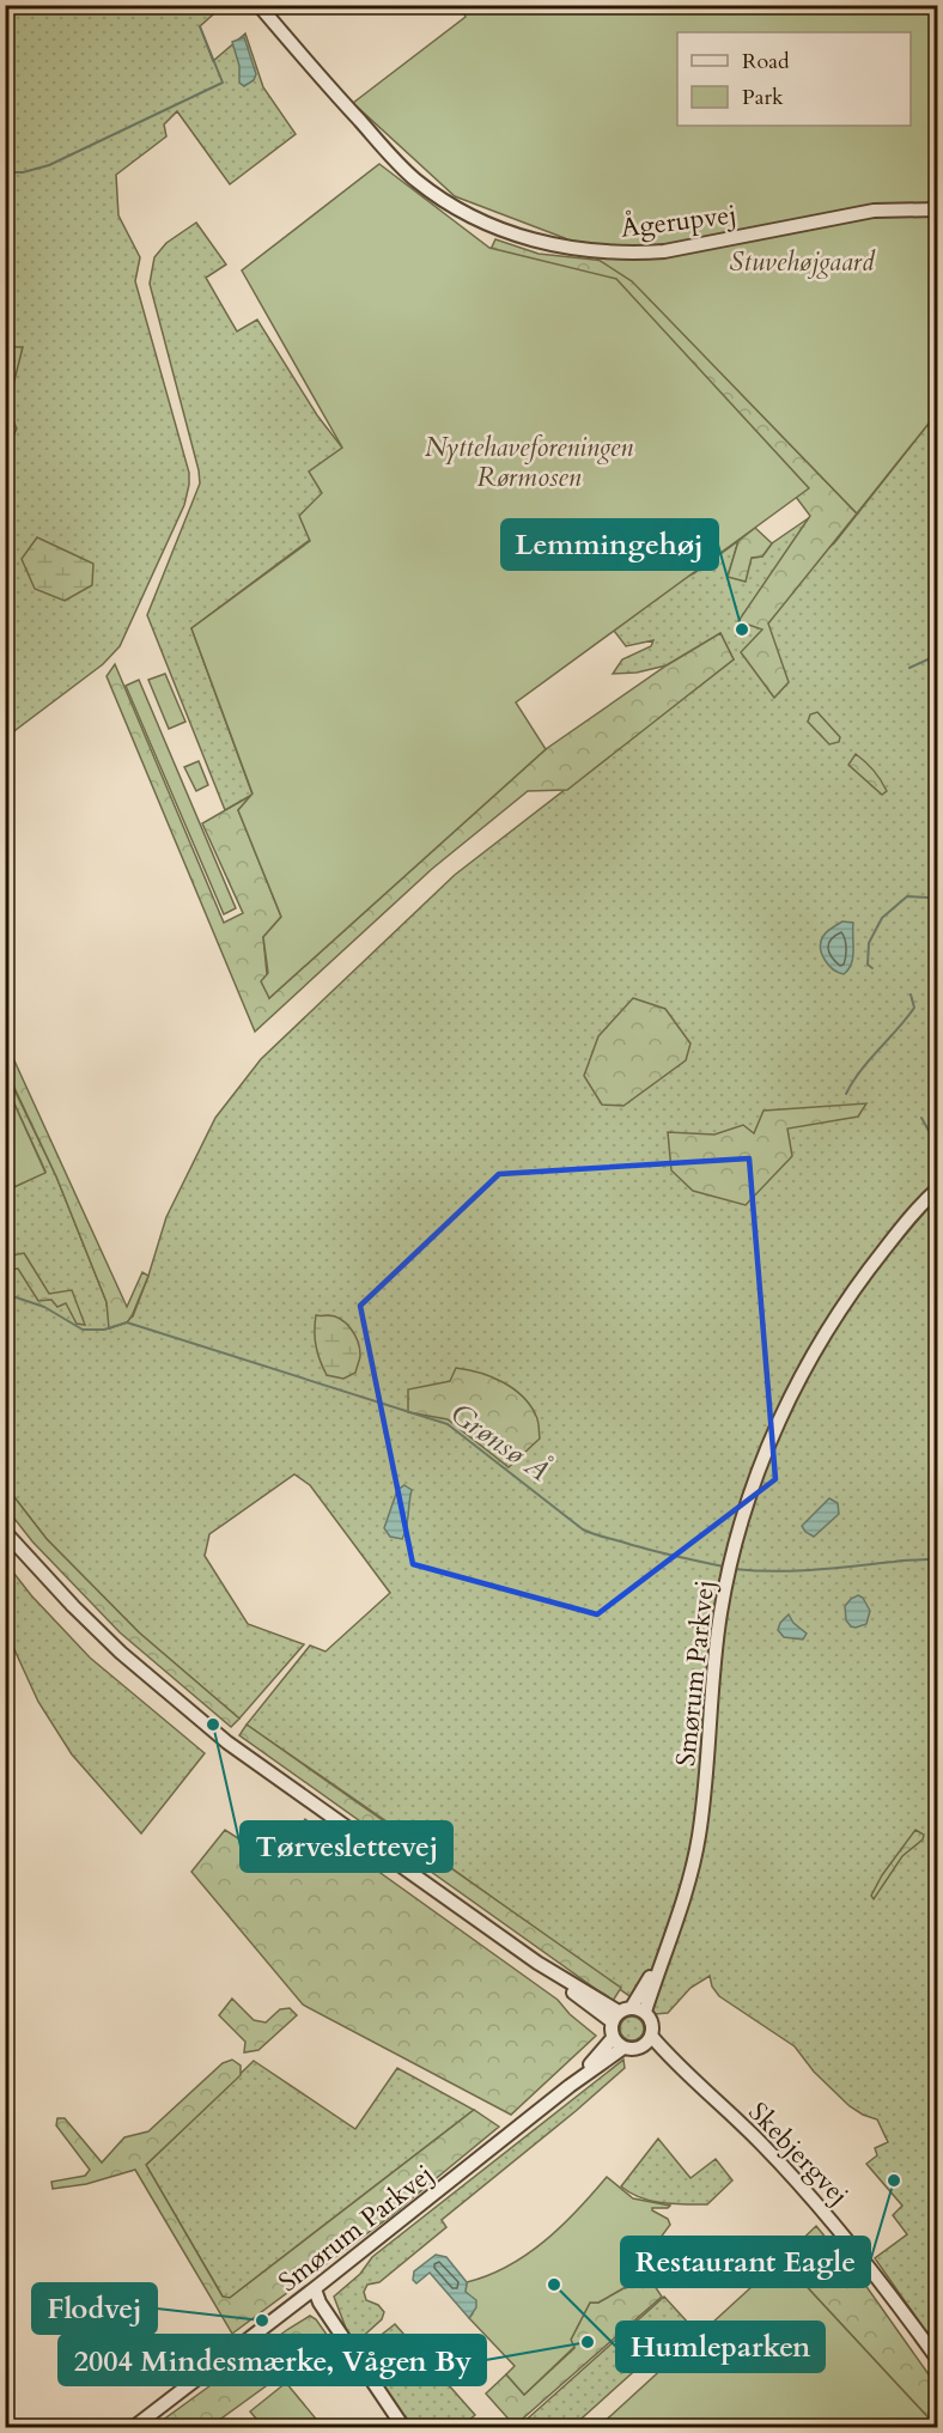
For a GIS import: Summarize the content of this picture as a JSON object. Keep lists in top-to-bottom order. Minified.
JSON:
{"streets":{"street":["Ågerupvej","Smørum Parkvej","Skebjergvej"]},"crossings":[["Smørum Parkvej","Skebjergvej"]],"water":["Grønsø Å"],"parks":["Stuvehøjgaard","Nyttehaveforeningen Rørmosen"],"places":["Lemmingehøj","Tørveslettevej","Restaurant Eagle","Humleparken","Flodvej","2004 Mindesmærke, Vågen By"],"legend":["Road","Park"]}
